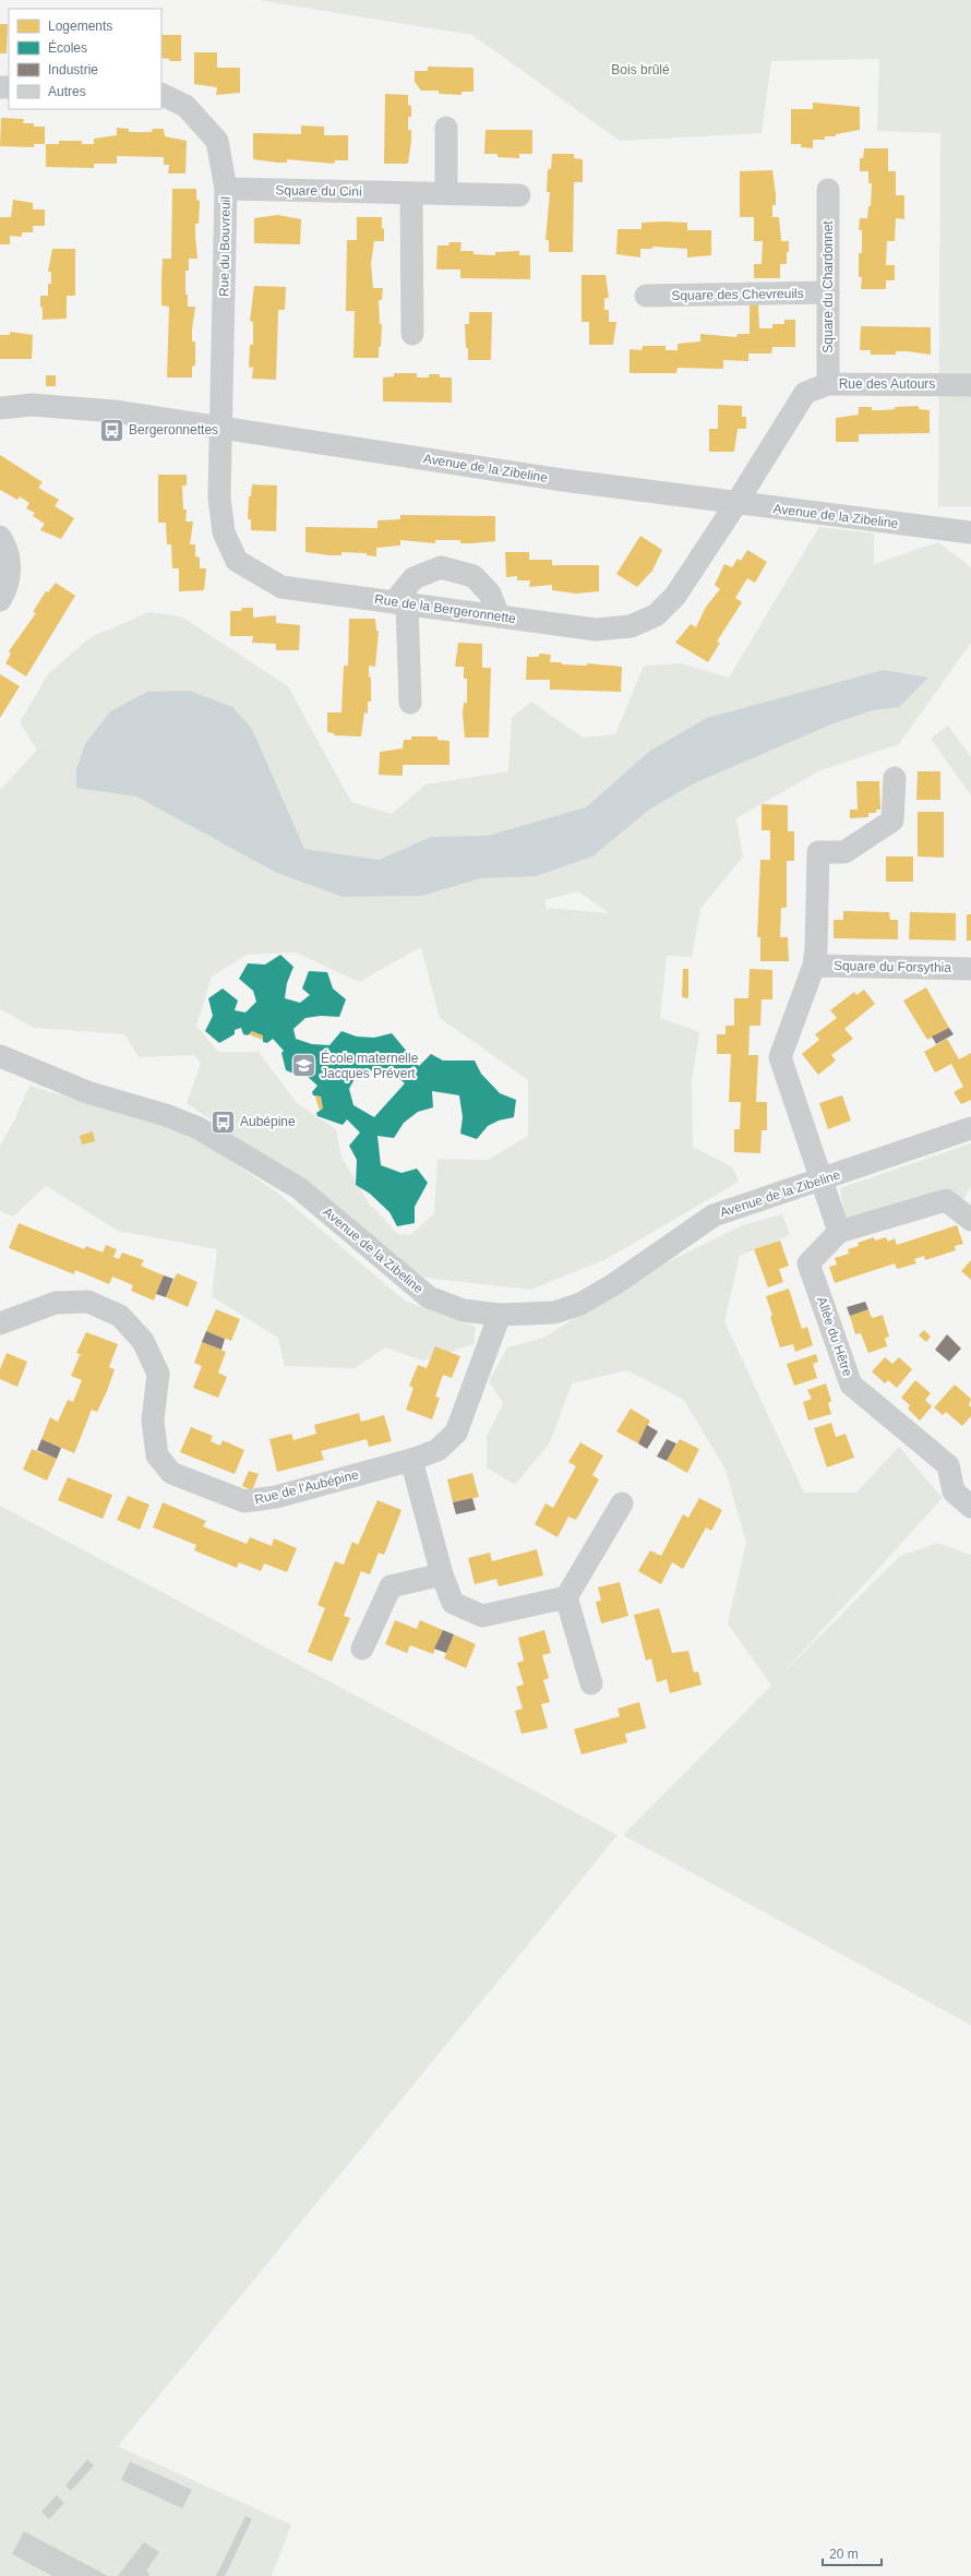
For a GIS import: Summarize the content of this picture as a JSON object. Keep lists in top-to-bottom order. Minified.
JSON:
{"streets":{"street":["Square du Cini","Rue du Bouvreuil","Square du Chardonnet","Square des Chevreuils","Rue des Autours","Avenue de la Zibeline","Rue de la Bergeronnette","Square du Forsythia","Allée du Hêtre","Rue de l'Aubépine"]},"crossings":[["Square du Cini","Rue du Bouvreuil"],["Rue du Bouvreuil","Avenue de la Zibeline"],["Rue du Bouvreuil","Rue de la Bergeronnette"],["Square du Chardonnet","Square des Chevreuils"],["Square du Chardonnet","Rue des Autours"],["Rue des Autours","Avenue de la Zibeline"],["Rue des Autours","Rue de la Bergeronnette"],["Avenue de la Zibeline","Rue de la Bergeronnette"],["Avenue de la Zibeline","Square du Forsythia"],["Avenue de la Zibeline","Rue de l'Aubépine"],["Square du Forsythia","Allée du Hêtre"]],"parks":["Bois brûlé"],"places":{"bus stop":["Bergeronnettes","Aubépine"],"school or university":["École maternelle Jacques Prévert"]},"legend":["Logements","Écoles","Industrie","Autres"],"scale_bar":"20 m"}
